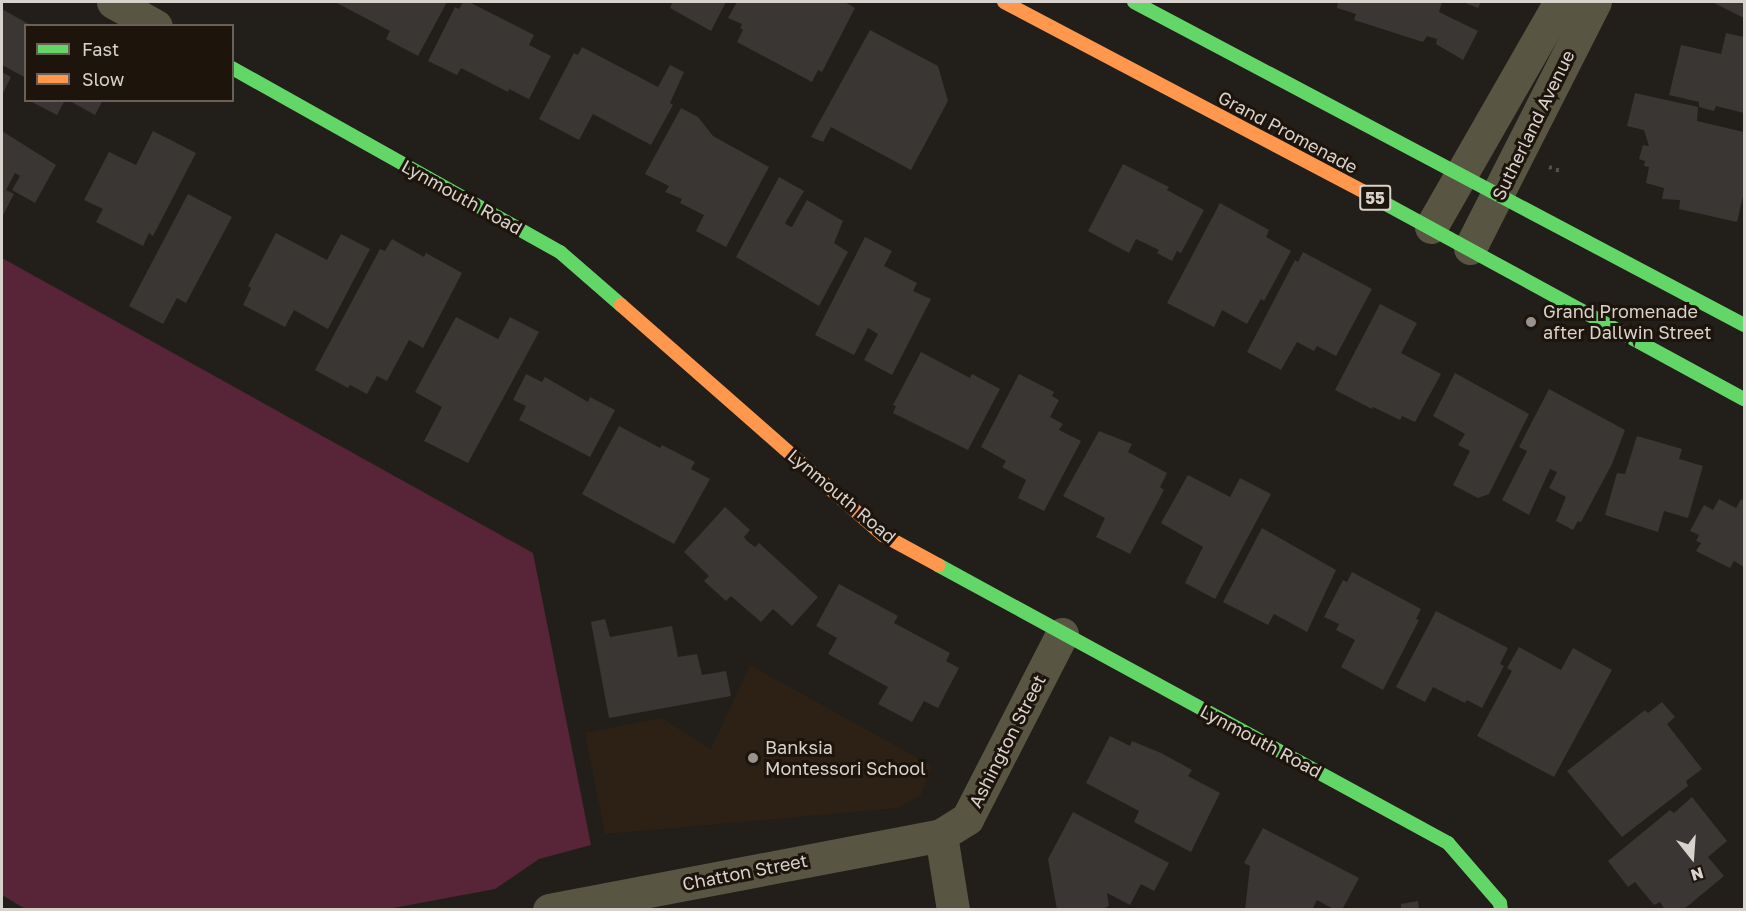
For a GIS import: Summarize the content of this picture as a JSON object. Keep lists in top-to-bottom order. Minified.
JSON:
{"streets":{"main road":["Grand Promenade","Lynmouth Road","55"],"street":["Sutherland Avenue","Ashington Street","Chatton Street"]},"crossings":[["Sutherland Avenue","Grand Promenade"],["Lynmouth Road","Ashington Street"],["Ashington Street","Chatton Street"]],"places":["Grand Promenade after Dallwin Street","Banksia Montessori School"],"legend":["Fast","Slow"],"north":"bottom"}
